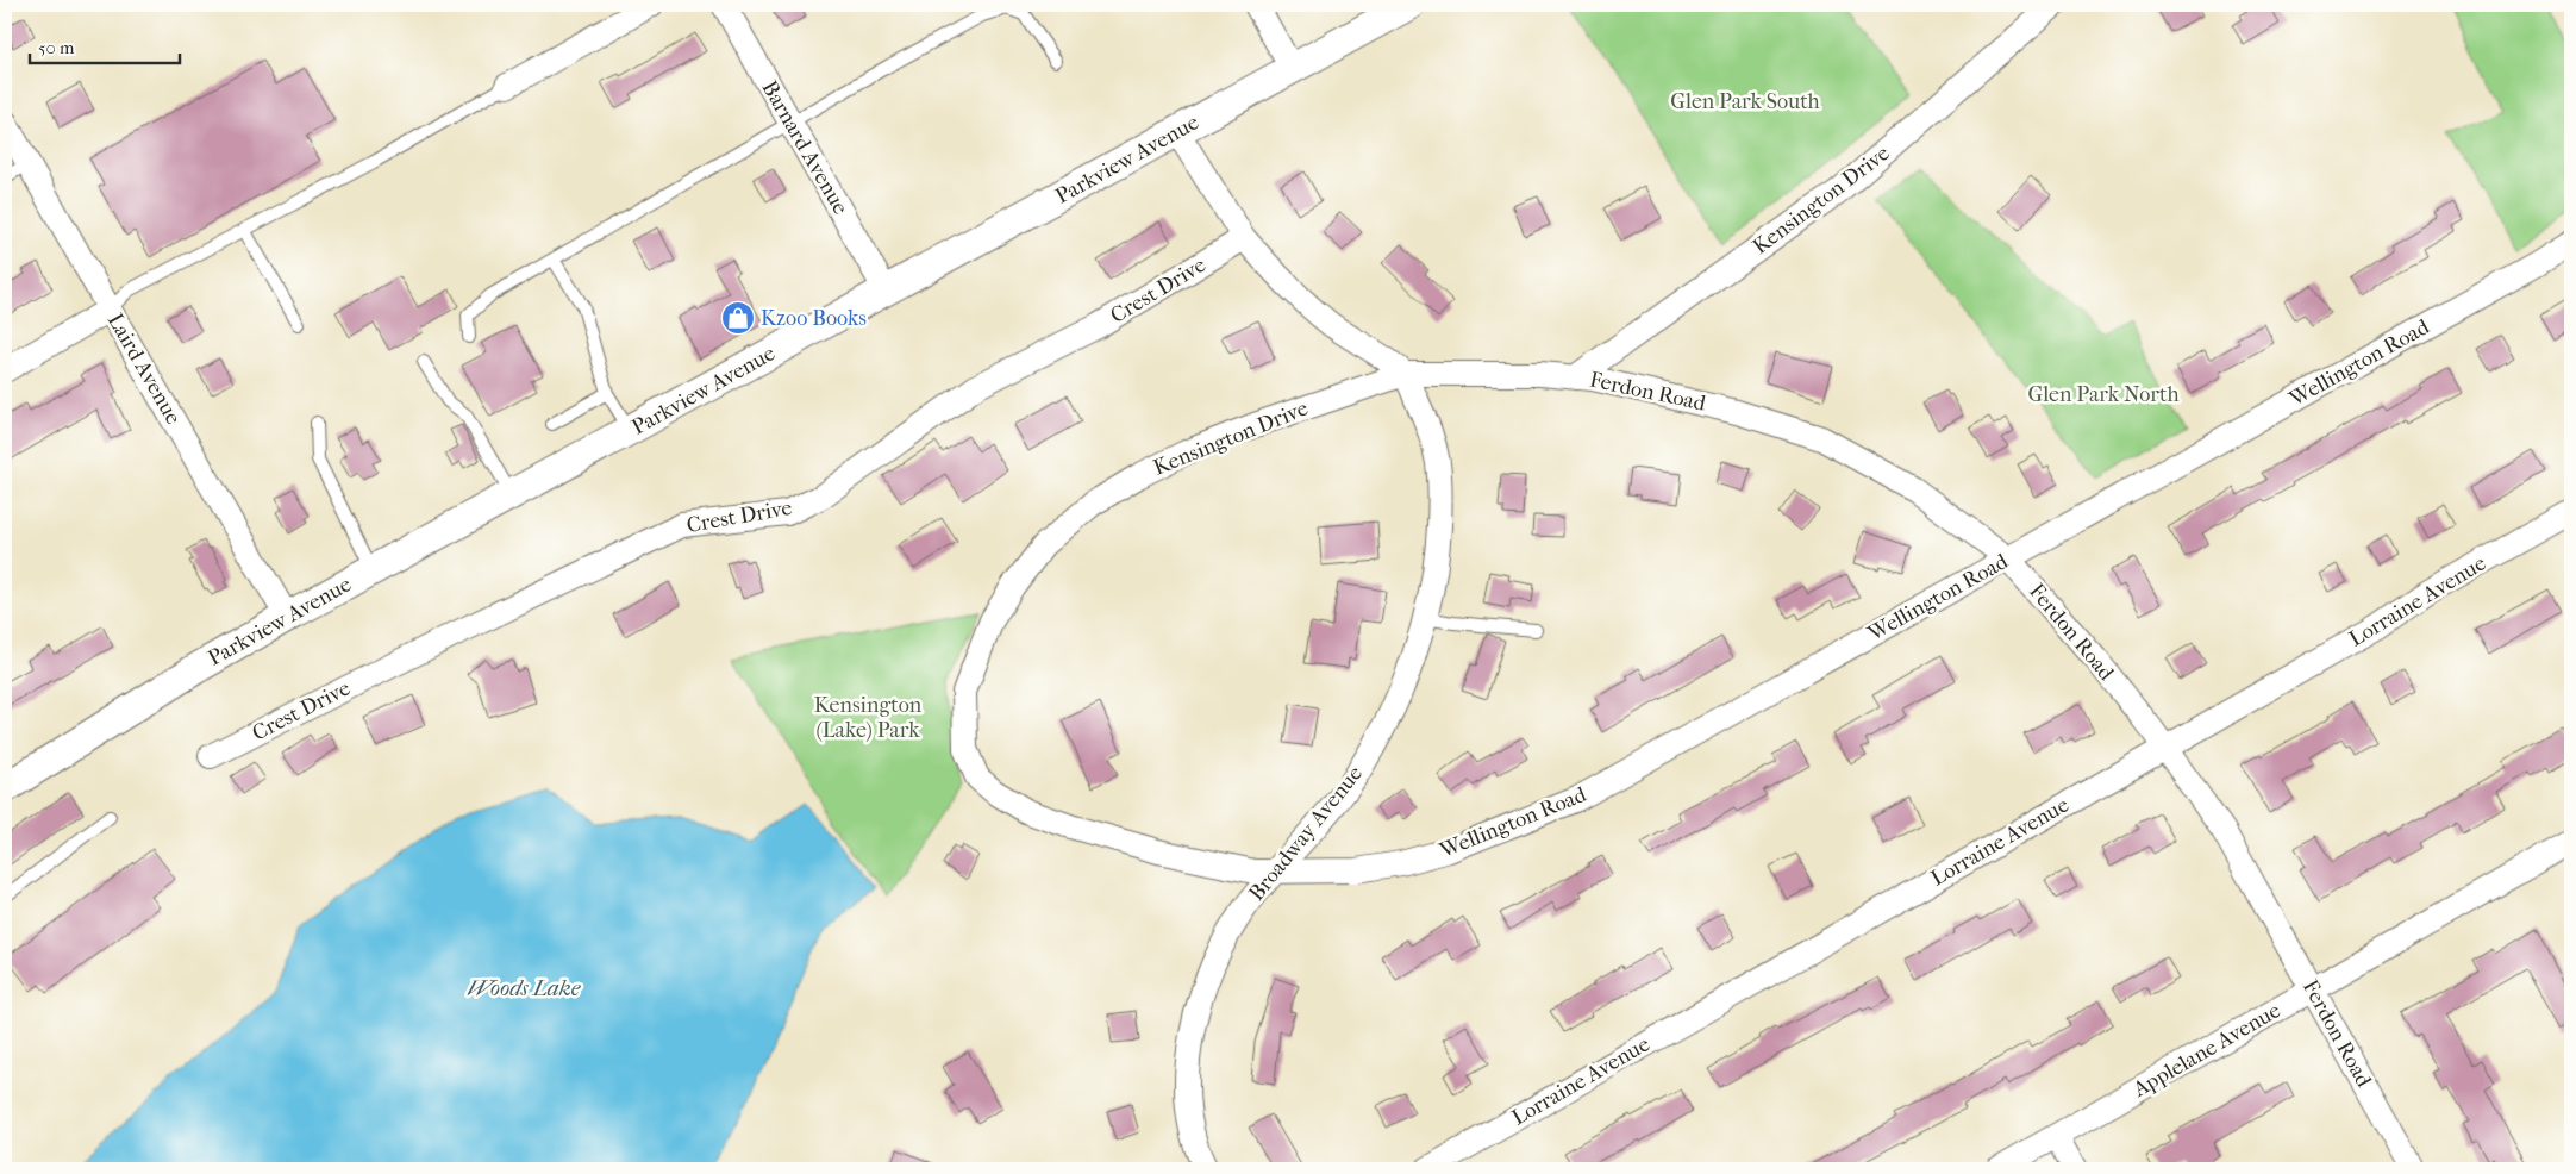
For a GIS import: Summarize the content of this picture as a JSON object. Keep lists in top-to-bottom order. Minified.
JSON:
{"streets":{"street":["Barnard Avenue","Parkview Avenue","Kensington Drive","Crest Drive","Wellington Road","Laird Avenue","Ferdon Road","Lorraine Avenue","Broadway Avenue","Applelane Avenue"]},"crossings":[["Barnard Avenue","Parkview Avenue"],["Parkview Avenue","Laird Avenue"],["Kensington Drive","Wellington Road"],["Kensington Drive","Ferdon Road"],["Kensington Drive","Broadway Avenue"],["Wellington Road","Ferdon Road"],["Wellington Road","Broadway Avenue"],["Ferdon Road","Lorraine Avenue"],["Ferdon Road","Broadway Avenue"],["Ferdon Road","Applelane Avenue"]],"water":["Woods Lake"],"parks":["Glen Park South","Glen Park North","Kensington (Lake) Park"],"places":{"shop":["Kzoo Books"]},"scale_bar":"50 m"}
